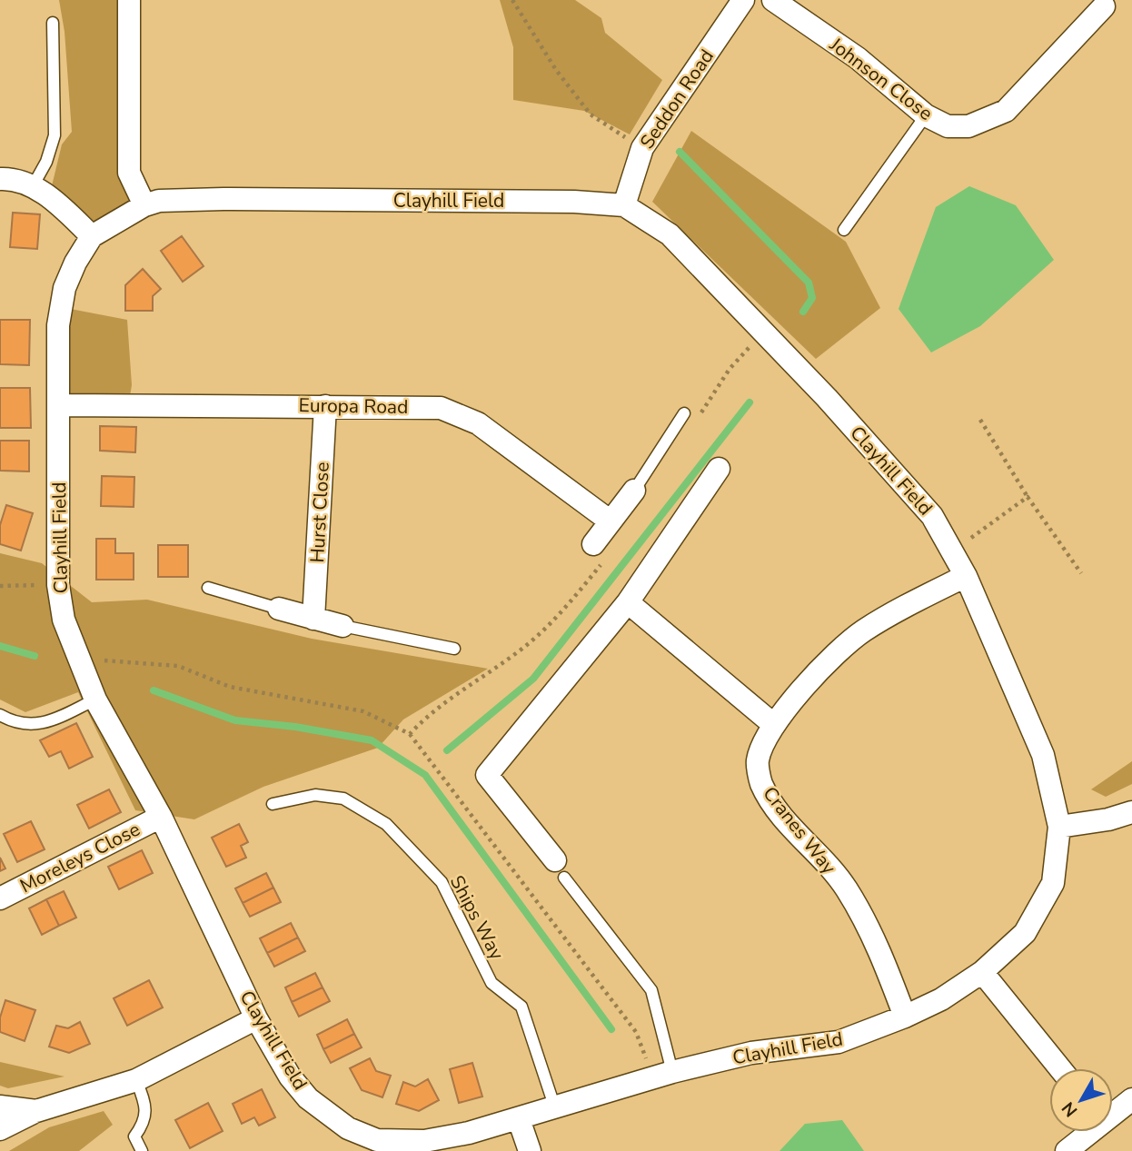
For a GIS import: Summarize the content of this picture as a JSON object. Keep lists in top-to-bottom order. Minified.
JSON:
{"streets":{"street":["Johnson Close","Seddon Road","Clayhill Field","Europa Road","Hurst Close","Cranes Way","Moreleys Close"],"lane":["Ships Way"]},"crossings":[["Seddon Road","Clayhill Field"],["Clayhill Field","Europa Road"],["Clayhill Field","Cranes Way"],["Clayhill Field","Moreleys Close"],["Clayhill Field","Ships Way"],["Europa Road","Hurst Close"]],"north":"bottom left"}
